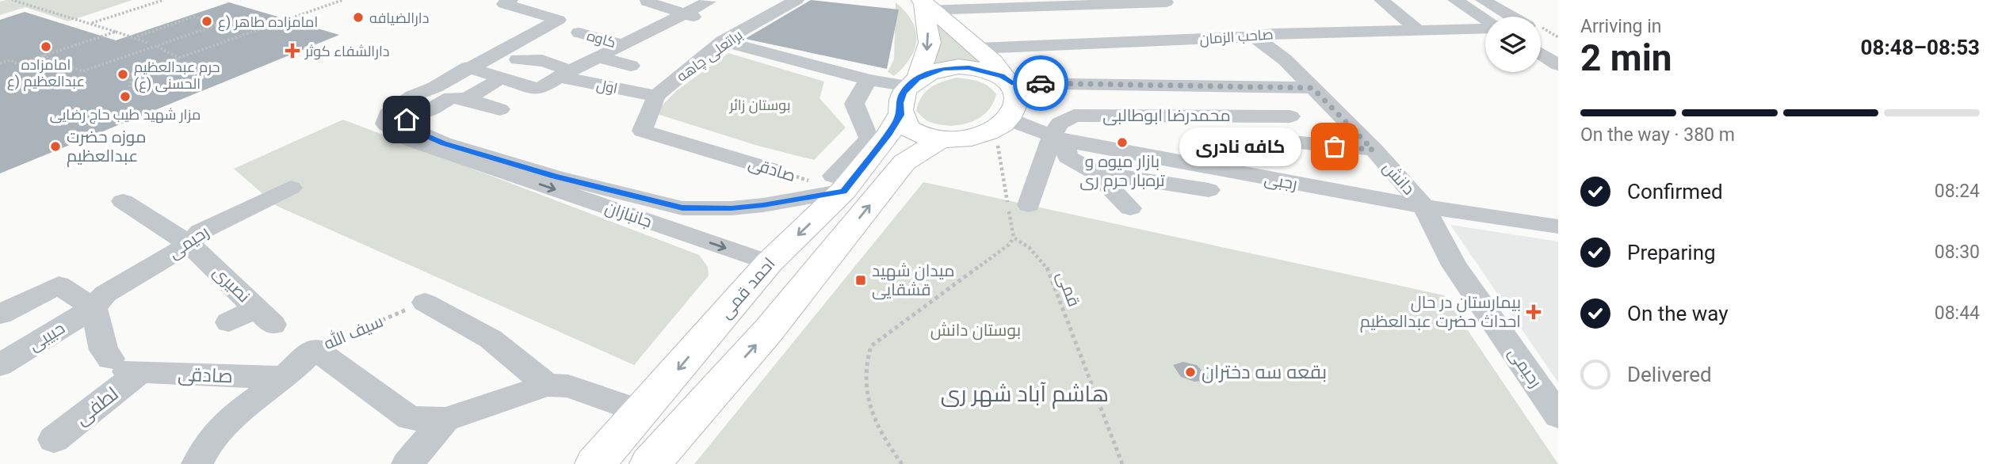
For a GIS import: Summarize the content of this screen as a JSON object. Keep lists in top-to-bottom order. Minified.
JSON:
{"streets":{"main road":["احمد قمی"],"street":["صاحب الزمان","کاوه","براتعلی چاهه","اول","محمدرضا ابوطالبی","صادقی","دانش","رجبی","جانبازان","رحیمی","نصیری","سیف الله","حبیبی","لطفی"],"path":["قمی"]},"crossings":[["صاحب الزمان","دانش"],["براتعلی چاهه","اول"],["براتعلی چاهه","صادقی"],["محمدرضا ابوطالبی","رجبی"],["صادقی","جانبازان"],["صادقی","احمد قمی"],["صادقی","سیف الله"],["صادقی","لطفی"],["دانش","رجبی"],["دانش","رحیمی"],["رجبی","رحیمی"],["رجبی","احمد قمی"],["جانبازان","احمد قمی"],["رحیمی","نصیری"],["رحیمی","حبیبی"]],"districts":["هاشم آباد شهر ری"],"parks":["بوستان زائر","بوستان دانش"],"places":{"other":["دارالضیافه","امامزاده طاهر (ع","امامزاده عبدالعظیم (ع","حرم عبدالعظیم الحسنی (ع)","مزار شهید طیب حاج رضایی","بازار میوه و تره‌بار حرم ری","موزه حضرت عبدالعظیم","کافه نادری","بقعه سه دختران"],"health":["دارالشفاء کوثر","بیمارستان در حال احداث حضرت عبدالعظیم"],"transit":["میدان شهید قشقایی"]},"page":{"heading":["2 min","Arriving in","08:48–08:53"],"bar":"On the way · 380 m","bubble":"کافه نادری","list":[["Confirmed","08:24"],["Preparing","08:30"],["On the way","08:44"],"Delivered"]}}
